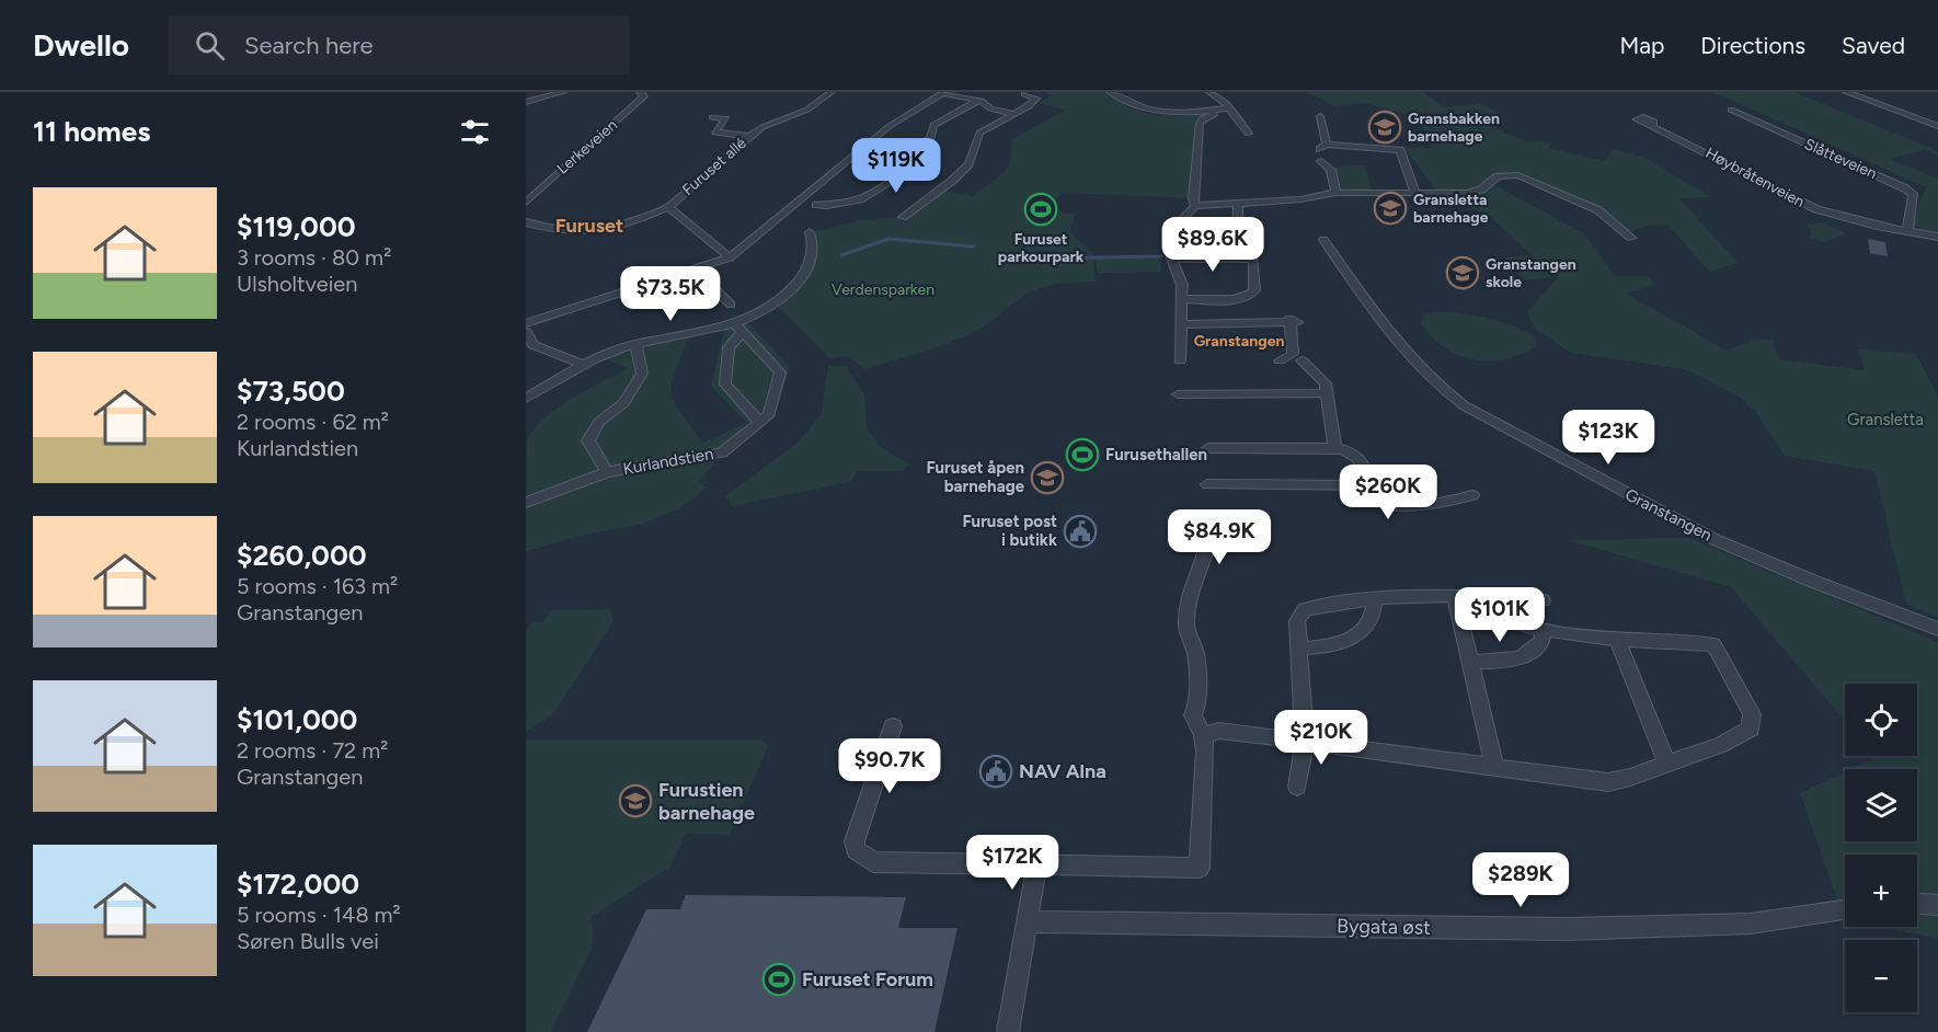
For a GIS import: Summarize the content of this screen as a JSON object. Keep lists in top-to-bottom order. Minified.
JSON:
{"streets":{"street":["Lerkeveien","Slåtteveien","Furuset allé","Høybråtenveien","Kurlandstien","Granstangen","Bygata øst"]},"crossings":[["Slåtteveien","Høybråtenveien"]],"districts":["Furuset","Granstangen"],"parks":["Verdensparken","Gransletta"],"places":{"school or university":["Gransbakken barnehage","Gransletta barnehage","Granstangen skole","Furuset åpen barnehage","Furustien barnehage"],"sports":["Furuset parkourpark","Furusethallen","Furuset Forum"],"public building":["Furuset post i butikk","NAV Alna"]},"page":{"header":"Dwello","search":"Search here","nav":["Map","Directions","Saved"],"heading":"11 homes","price":["$119K","$89.6K","$73.5K","$123K","$260K","$84.9K","$101K","$210K","$90.7K","$172K","$289K"],"list":[{"name":"$119,000","note":"3 rooms · 80 m² · Ulsholtveien"},{"name":"$73,500","note":"2 rooms · 62 m² · Kurlandstien"},{"name":"$260,000","note":"5 rooms · 163 m² · Granstangen"},{"name":"$101,000","note":"2 rooms · 72 m² · Granstangen"},{"name":"$172,000","note":"5 rooms · 148 m² · Søren Bulls vei"}],"map_buttons":["+","−"]}}
